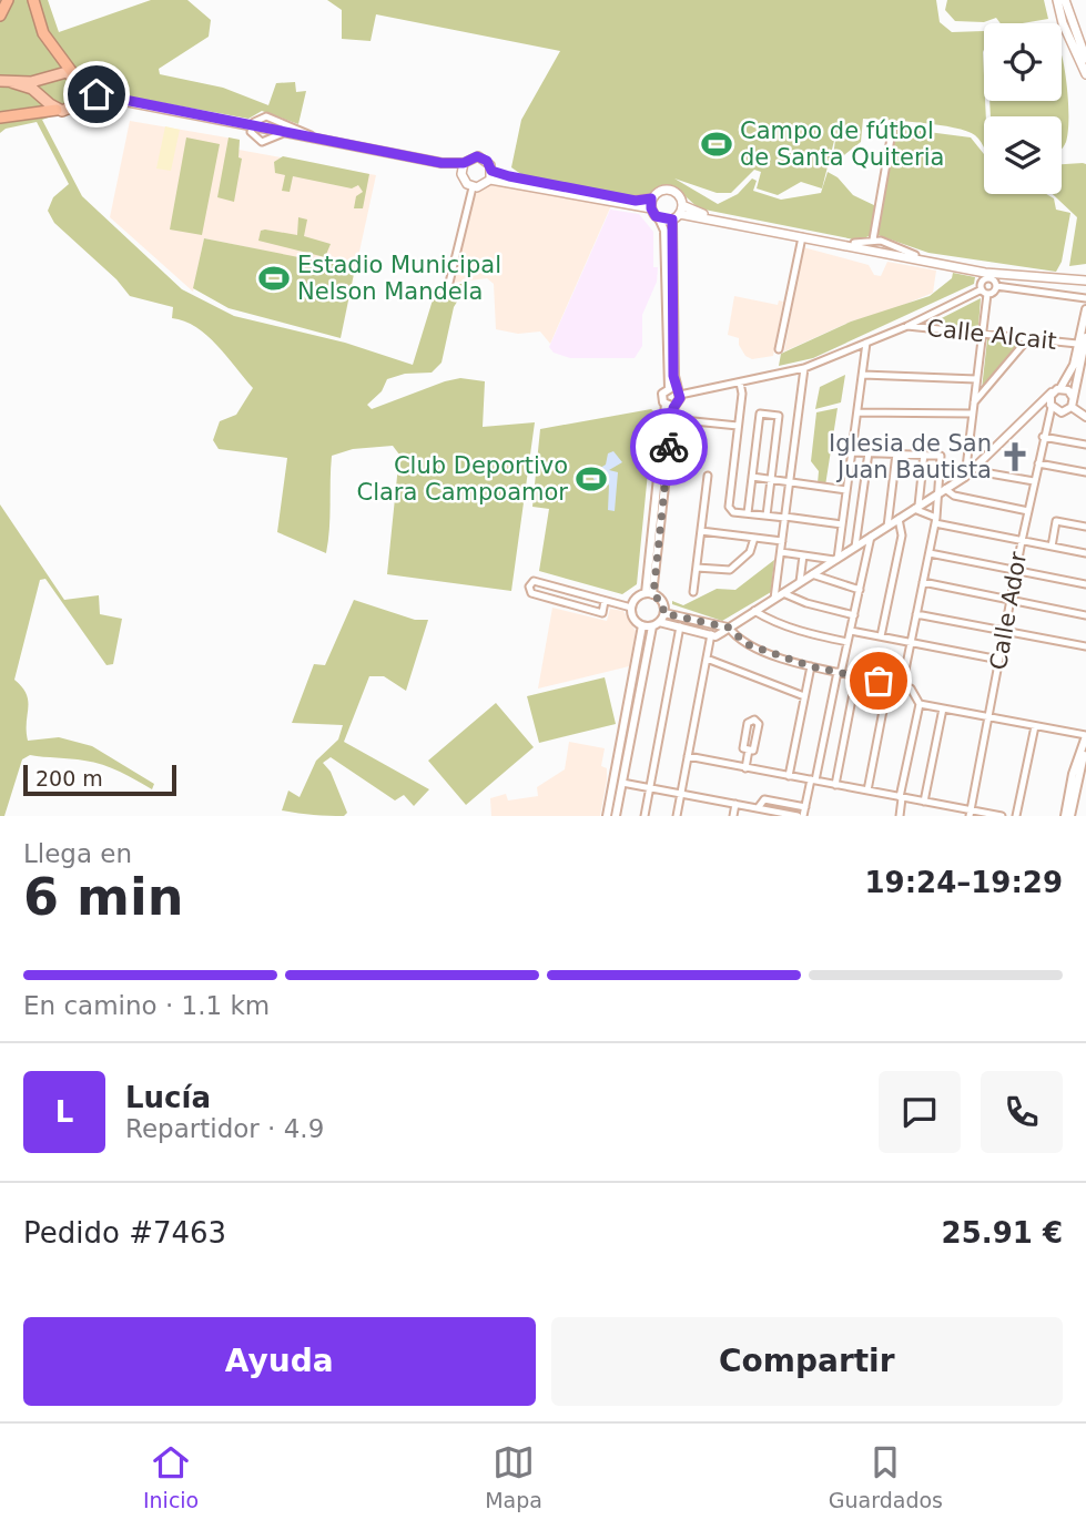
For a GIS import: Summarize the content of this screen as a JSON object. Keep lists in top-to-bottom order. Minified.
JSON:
{"streets":{"street":["Calle Alcait","Calle Ador"]},"places":{"sports":["Campo de fútbol de Santa Quiteria","Estadio Municipal Nelson Mandela","Club Deportivo Clara Campoamor"],"church":["Iglesia de San Juan Bautista"]},"scale_bar":"200 m","page":{"scale":"200 m","heading":["6 min","Llega en","19:24–19:29"],"panel":["Lucía","Repartidor · 4.9","Pedido #7463","25.91 €"],"bar":"En camino · 1.1 km","round":"L","buttons":["Ayuda","Compartir"],"tabs":["Inicio","Mapa","Guardados"]}}
